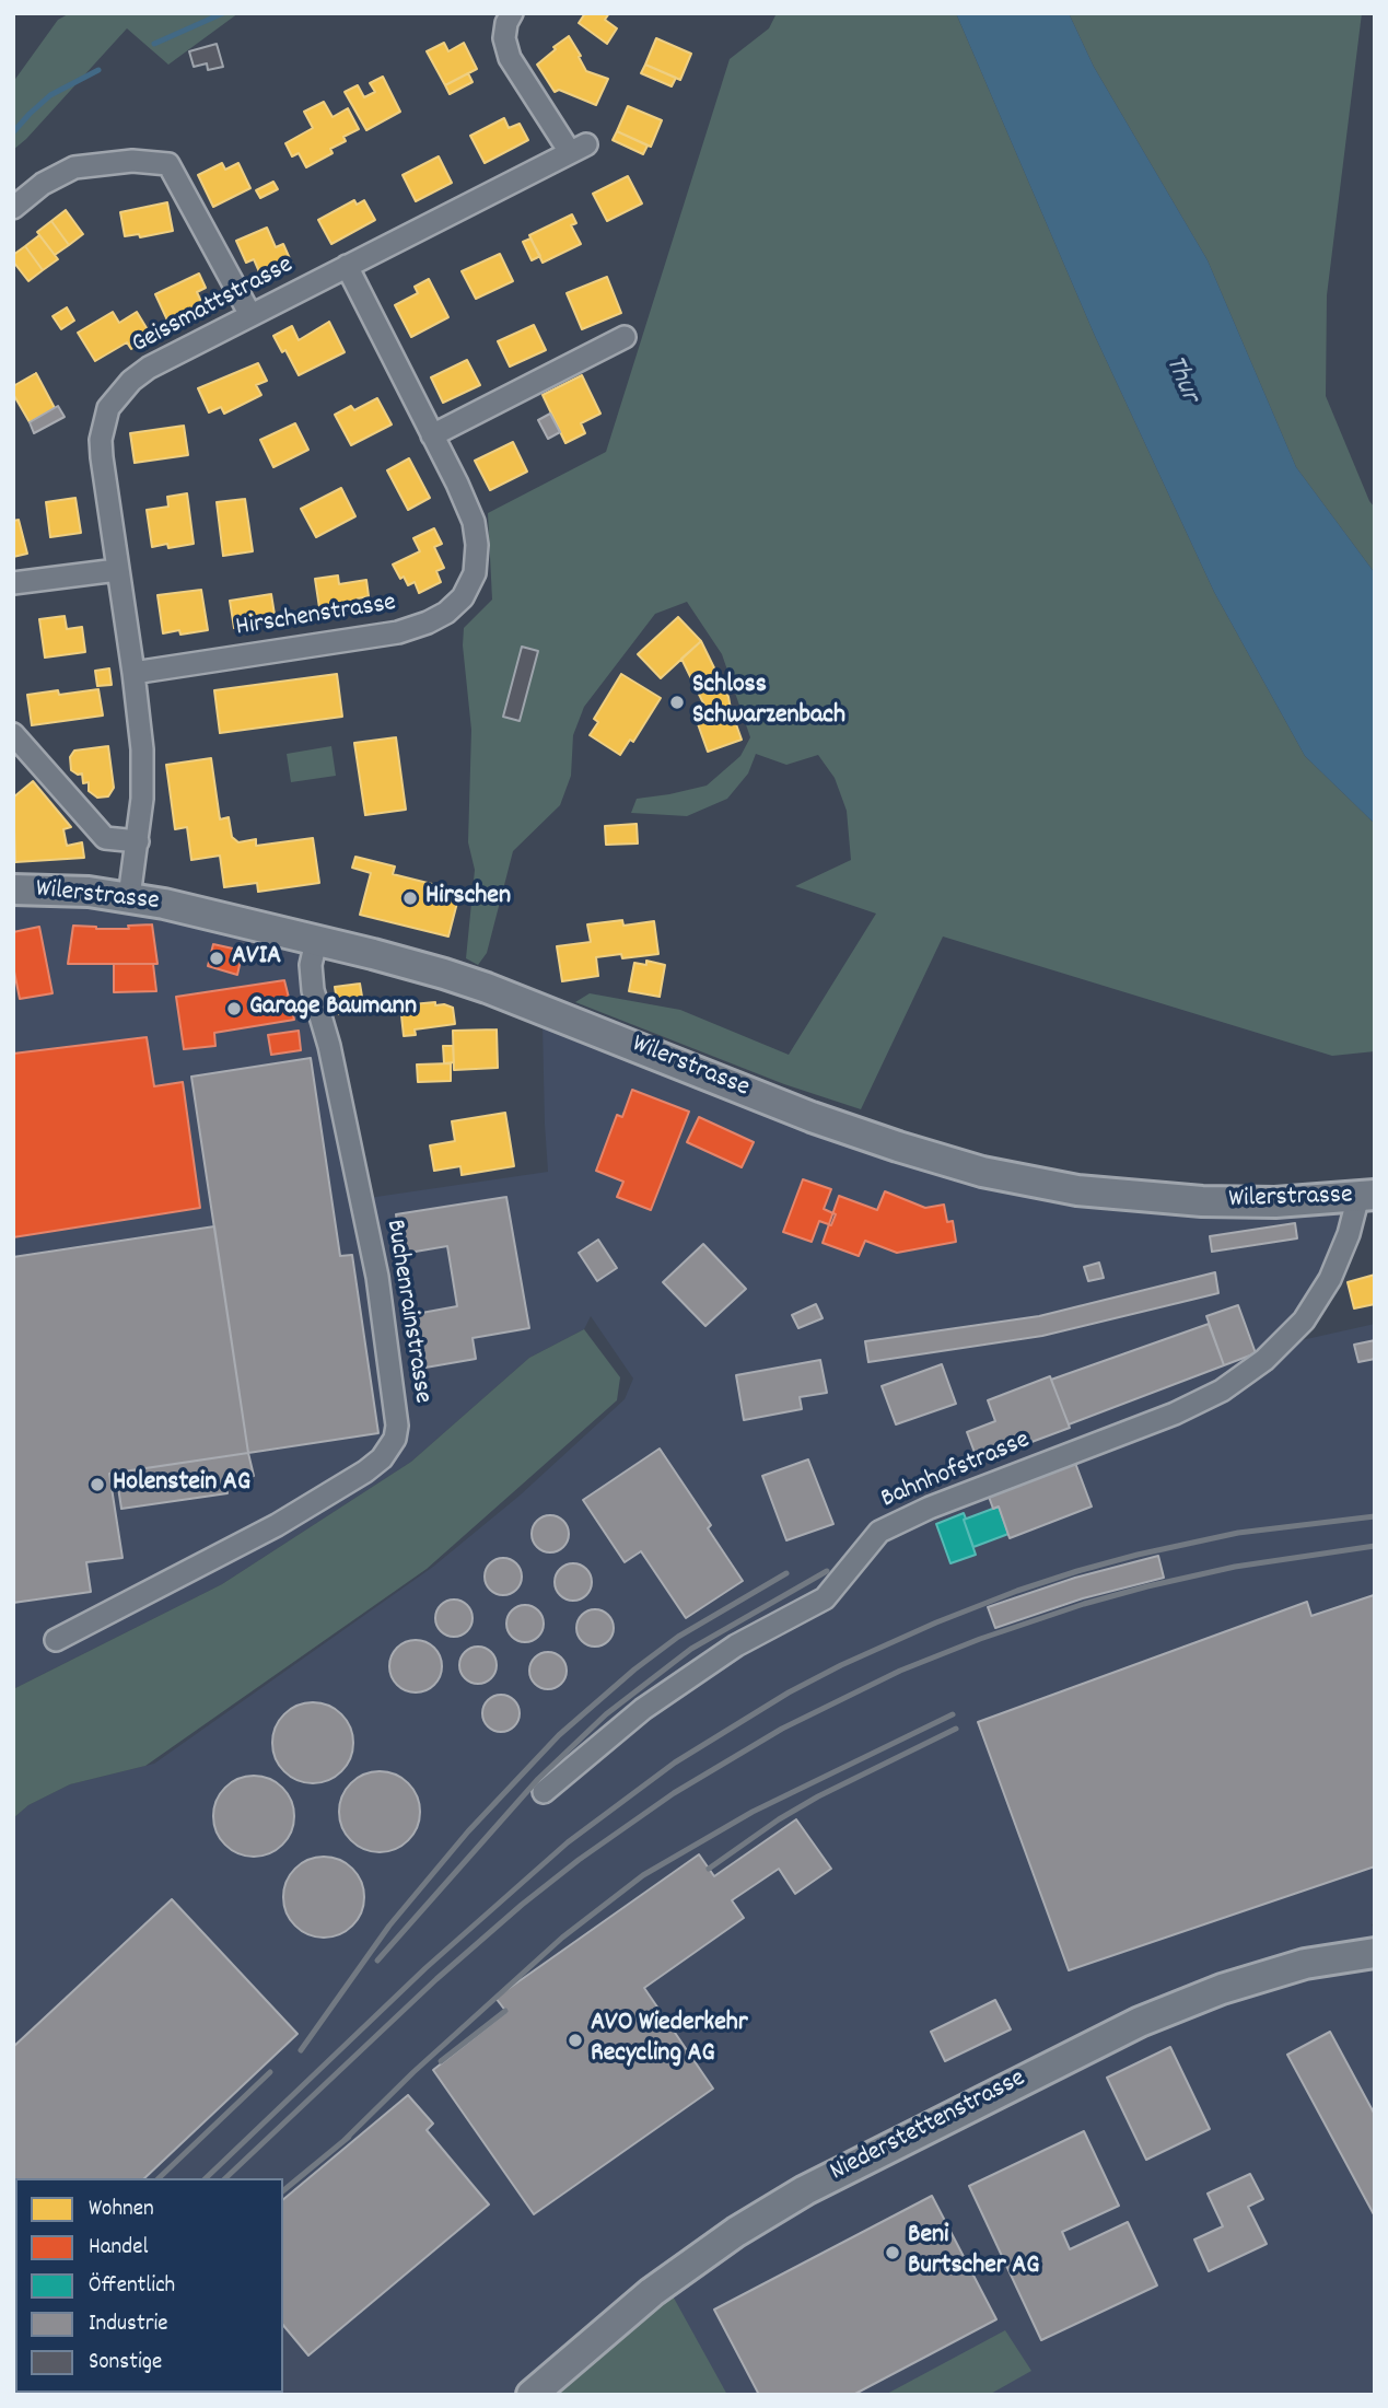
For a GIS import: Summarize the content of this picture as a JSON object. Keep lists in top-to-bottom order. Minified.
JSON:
{"streets":{"main road":["Wilerstrasse","Niederstettenstrasse"],"street":["Geissmattstrasse","Hirschenstrasse","Buchenrainstrasse","Bahnhofstrasse"]},"crossings":[["Geissmattstrasse","Hirschenstrasse"],["Geissmattstrasse","Wilerstrasse"],["Wilerstrasse","Buchenrainstrasse"],["Wilerstrasse","Bahnhofstrasse"]],"water":["Thur"],"places":["Schloss Schwarzenbach","Hirschen","AVIA","Garage Baumann","Holenstein AG","AVO Wiederkehr Recycling AG","Beni Burtscher AG"],"legend":["Wohnen","Handel","Öffentlich","Industrie","Sonstige"]}
